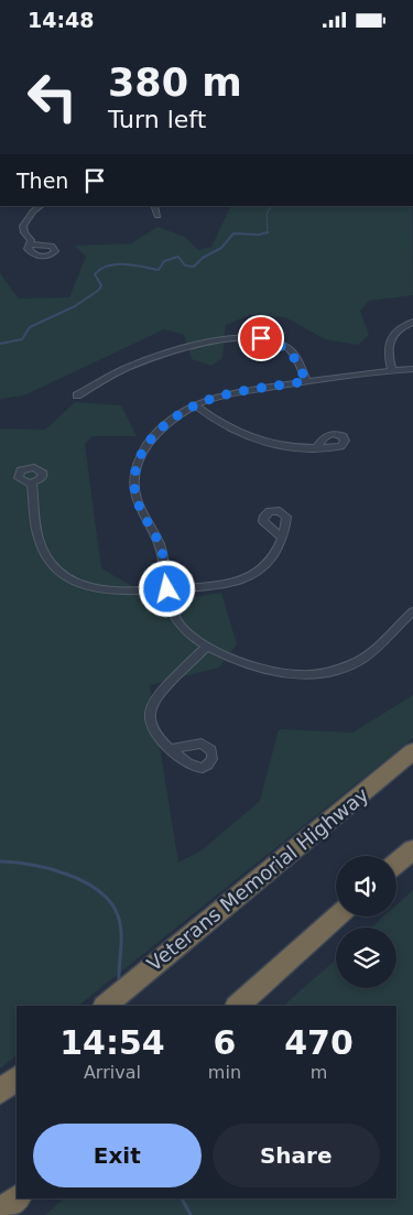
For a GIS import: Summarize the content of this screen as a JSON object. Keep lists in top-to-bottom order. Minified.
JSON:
{"streets":{"highway":["Veterans Memorial Highway"]},"page":{"status":"14:48","turn":["380 m","Turn left"],"then":"Then","eta":["14:54","Arrival","6","min","470","m"],"buttons":["Exit","Share"]}}
